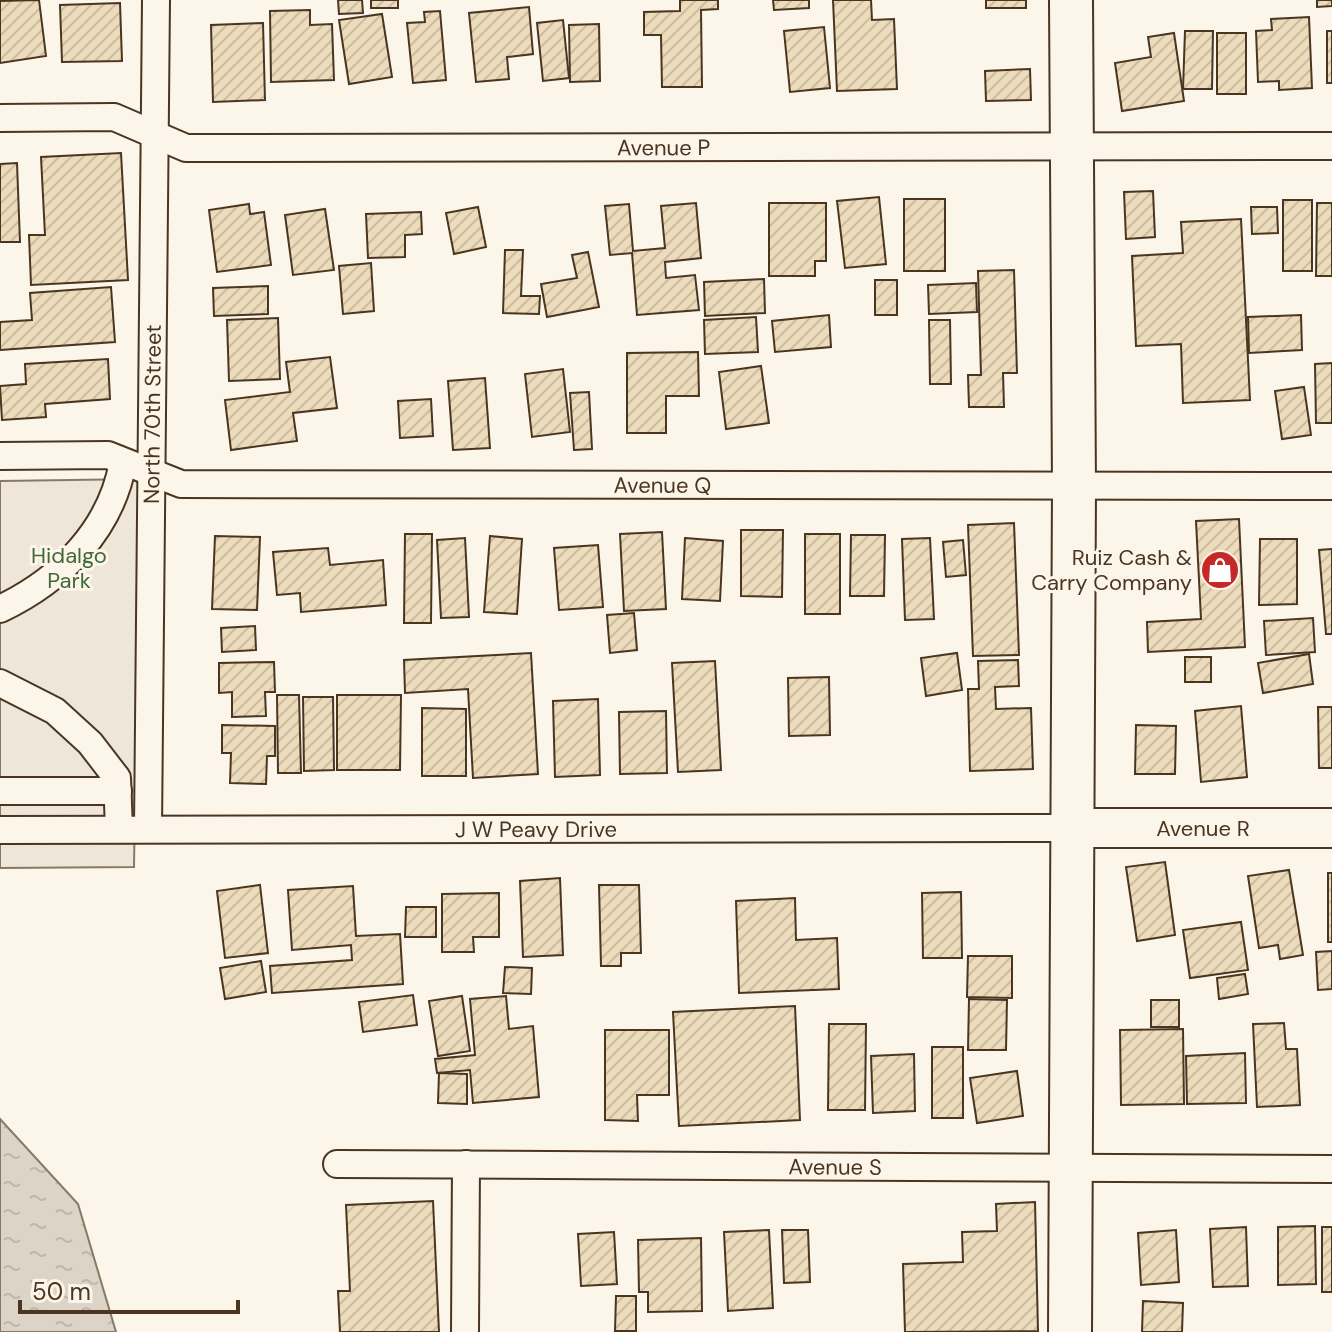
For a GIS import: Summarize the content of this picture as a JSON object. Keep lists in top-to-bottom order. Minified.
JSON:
{"streets":{"street":["Avenue P","North 70th Street","Avenue Q","J W Peavy Drive","Avenue R","Avenue S"]},"crossings":[["Avenue P","North 70th Street"],["North 70th Street","Avenue Q"],["North 70th Street","J W Peavy Drive"],["J W Peavy Drive","Avenue R"]],"parks":["Hidalgo Park"],"places":{"shop":["Ruiz Cash & Carry Company"]},"scale_bar":"50 m"}
